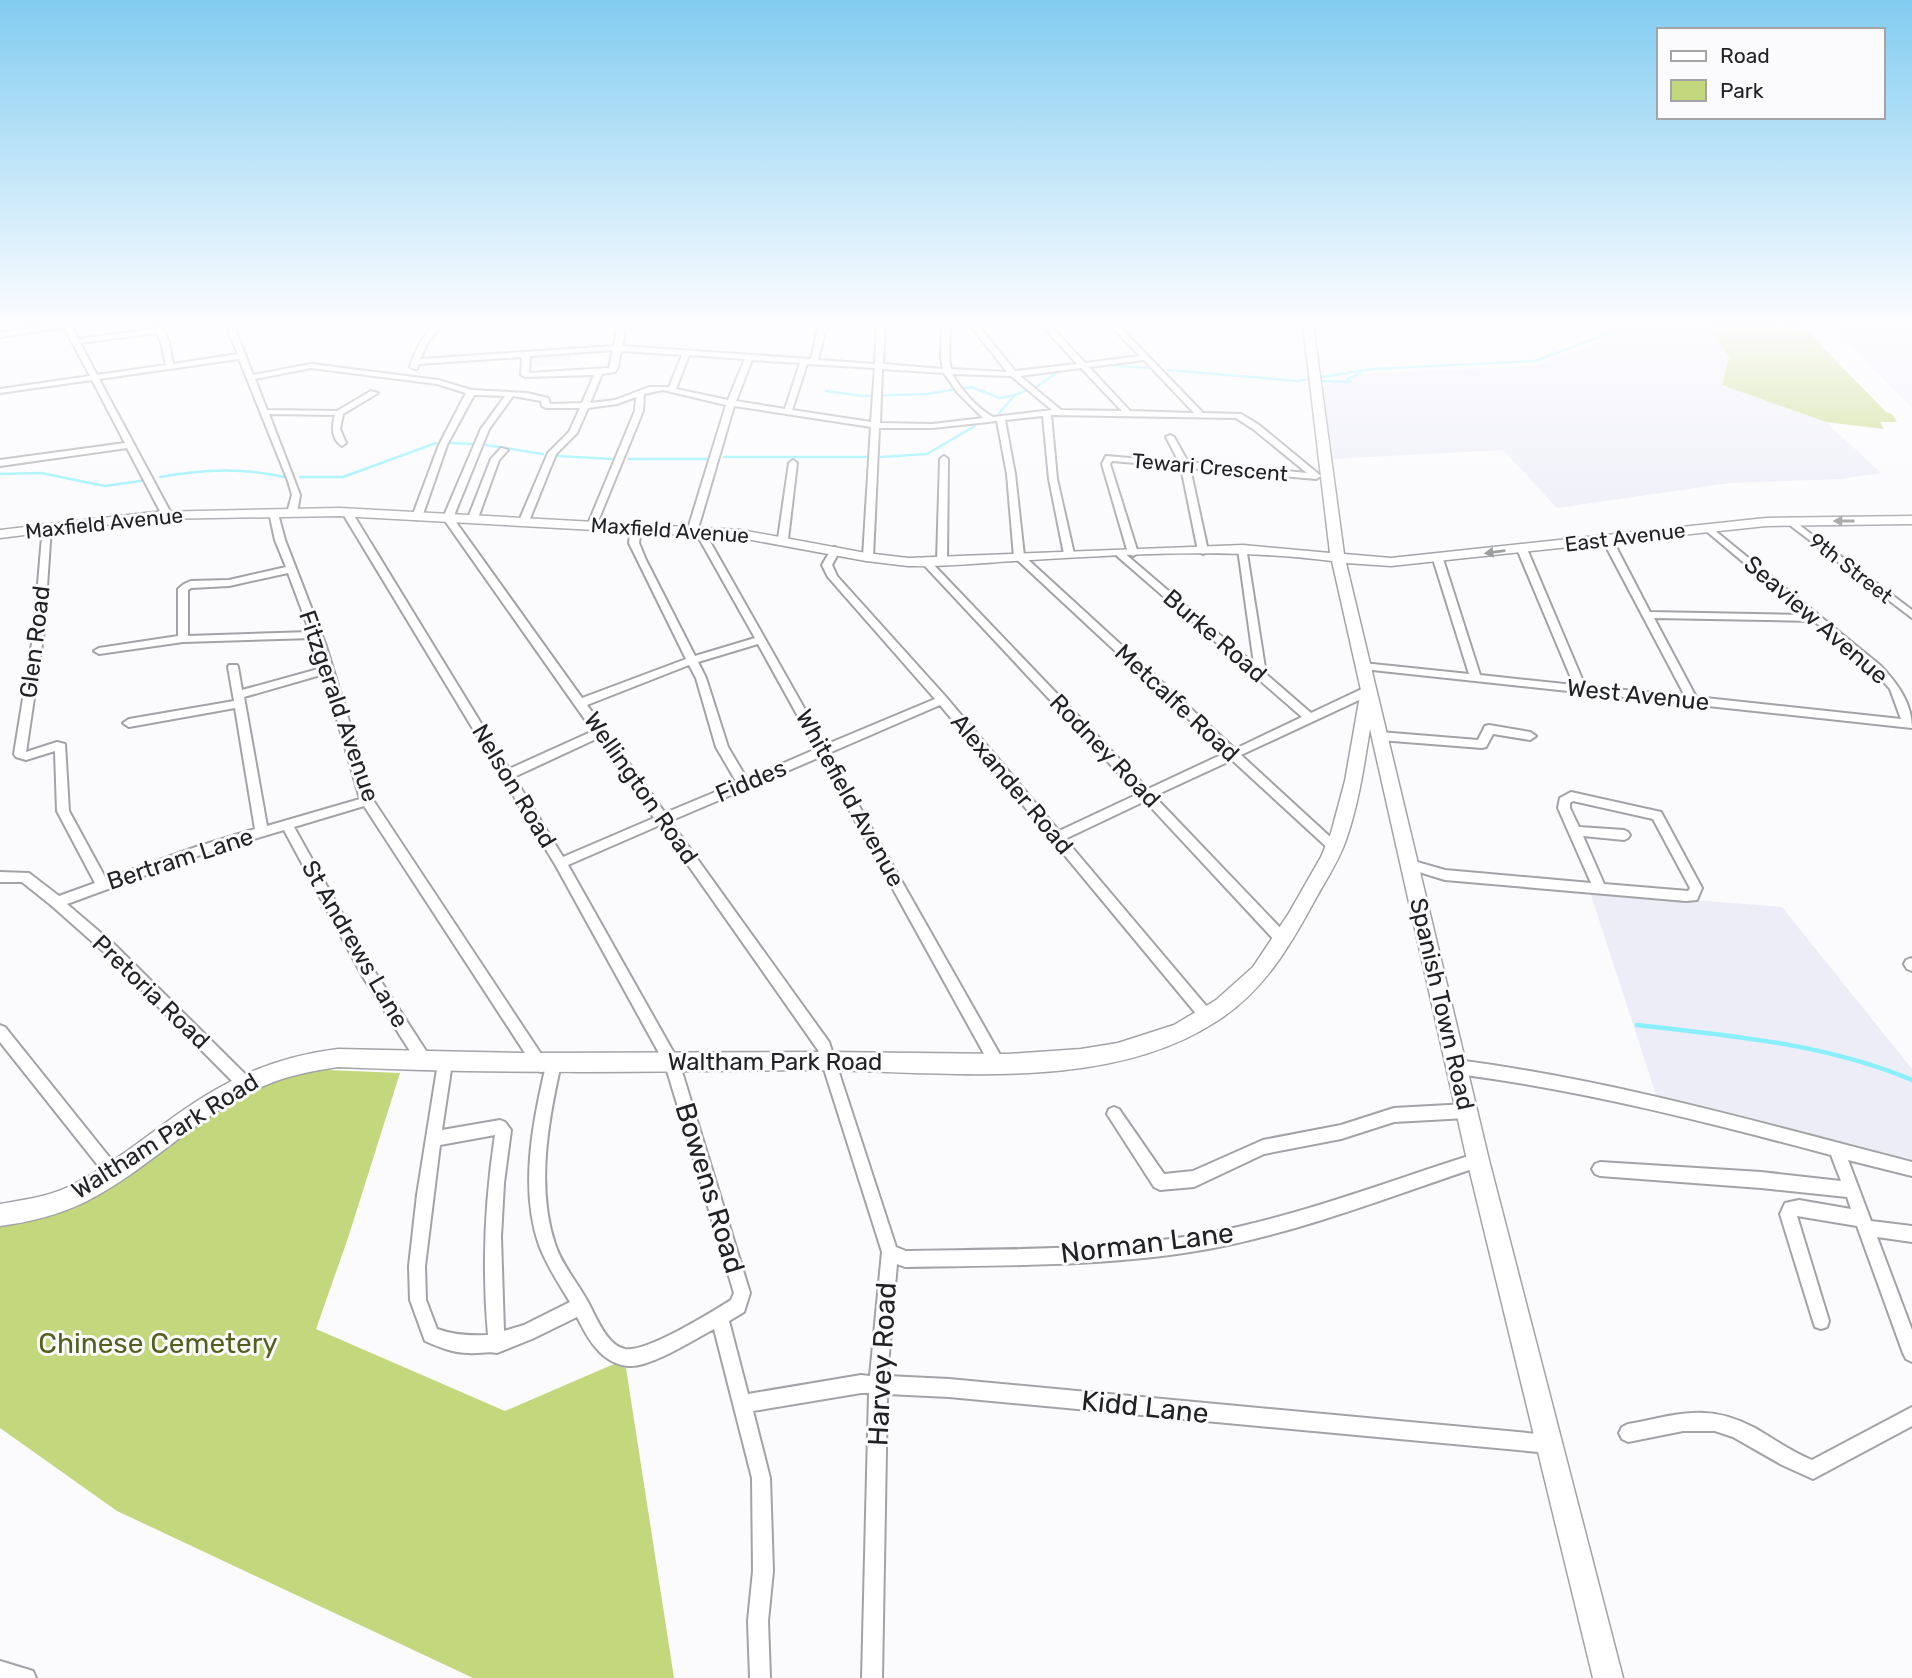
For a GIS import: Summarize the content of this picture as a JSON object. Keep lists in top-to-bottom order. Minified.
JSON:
{"streets":{"main road":["Maxfield Avenue","East Avenue","Spanish Town Road","Waltham Park Road"],"street":["Tewari Crescent","9th Street","Seaview Avenue","Burke Road","Glen Road","West Avenue","Metcalfe Road","Fitzgerald Avenue","Rodney Road","Fiddes","Alexander Road","Nelson Road","Wellington Road","Whitefield Avenue","Bertram Lane","St Andrews Lane","Pretoria Road","Bowens Road","Norman Lane","Harvey Road","Kidd Lane"]},"crossings":[["Tewari Crescent","Maxfield Avenue"],["Tewari Crescent","Burke Road"],["Tewari Crescent","Spanish Town Road"],["Maxfield Avenue","East Avenue"],["Maxfield Avenue","Burke Road"],["Maxfield Avenue","Glen Road"],["Maxfield Avenue","Metcalfe Road"],["Maxfield Avenue","Fitzgerald Avenue"],["Maxfield Avenue","Rodney Road"],["Maxfield Avenue","Alexander Road"],["Maxfield Avenue","Nelson Road"],["Maxfield Avenue","Wellington Road"],["Maxfield Avenue","Whitefield Avenue"],["Maxfield Avenue","Spanish Town Road"],["East Avenue","9th Street"],["East Avenue","Seaview Avenue"],["East Avenue","Spanish Town Road"],["Seaview Avenue","West Avenue"],["Glen Road","Bertram Lane"],["West Avenue","Spanish Town Road"],["Metcalfe Road","Waltham Park Road"],["Fitzgerald Avenue","Bertram Lane"],["Fitzgerald Avenue","Waltham Park Road"],["Rodney Road","Waltham Park Road"],["Fiddes","Alexander Road"],["Fiddes","Nelson Road"],["Fiddes","Wellington Road"],["Fiddes","Whitefield Avenue"],["Alexander Road","Waltham Park Road"],["Nelson Road","Waltham Park Road"],["Nelson Road","Bowens Road"],["Wellington Road","Waltham Park Road"],["Wellington Road","Harvey Road"],["Whitefield Avenue","Waltham Park Road"],["Bertram Lane","St Andrews Lane"],["Bertram Lane","Pretoria Road"],["St Andrews Lane","Waltham Park Road"],["Pretoria Road","Waltham Park Road"],["Spanish Town Road","Waltham Park Road"],["Spanish Town Road","Norman Lane"],["Spanish Town Road","Kidd Lane"],["Waltham Park Road","Bowens Road"],["Waltham Park Road","Harvey Road"],["Norman Lane","Harvey Road"],["Harvey Road","Kidd Lane"]],"one_way":["East Avenue"],"parks":["Chinese Cemetery"],"legend":["Road","Park"]}
